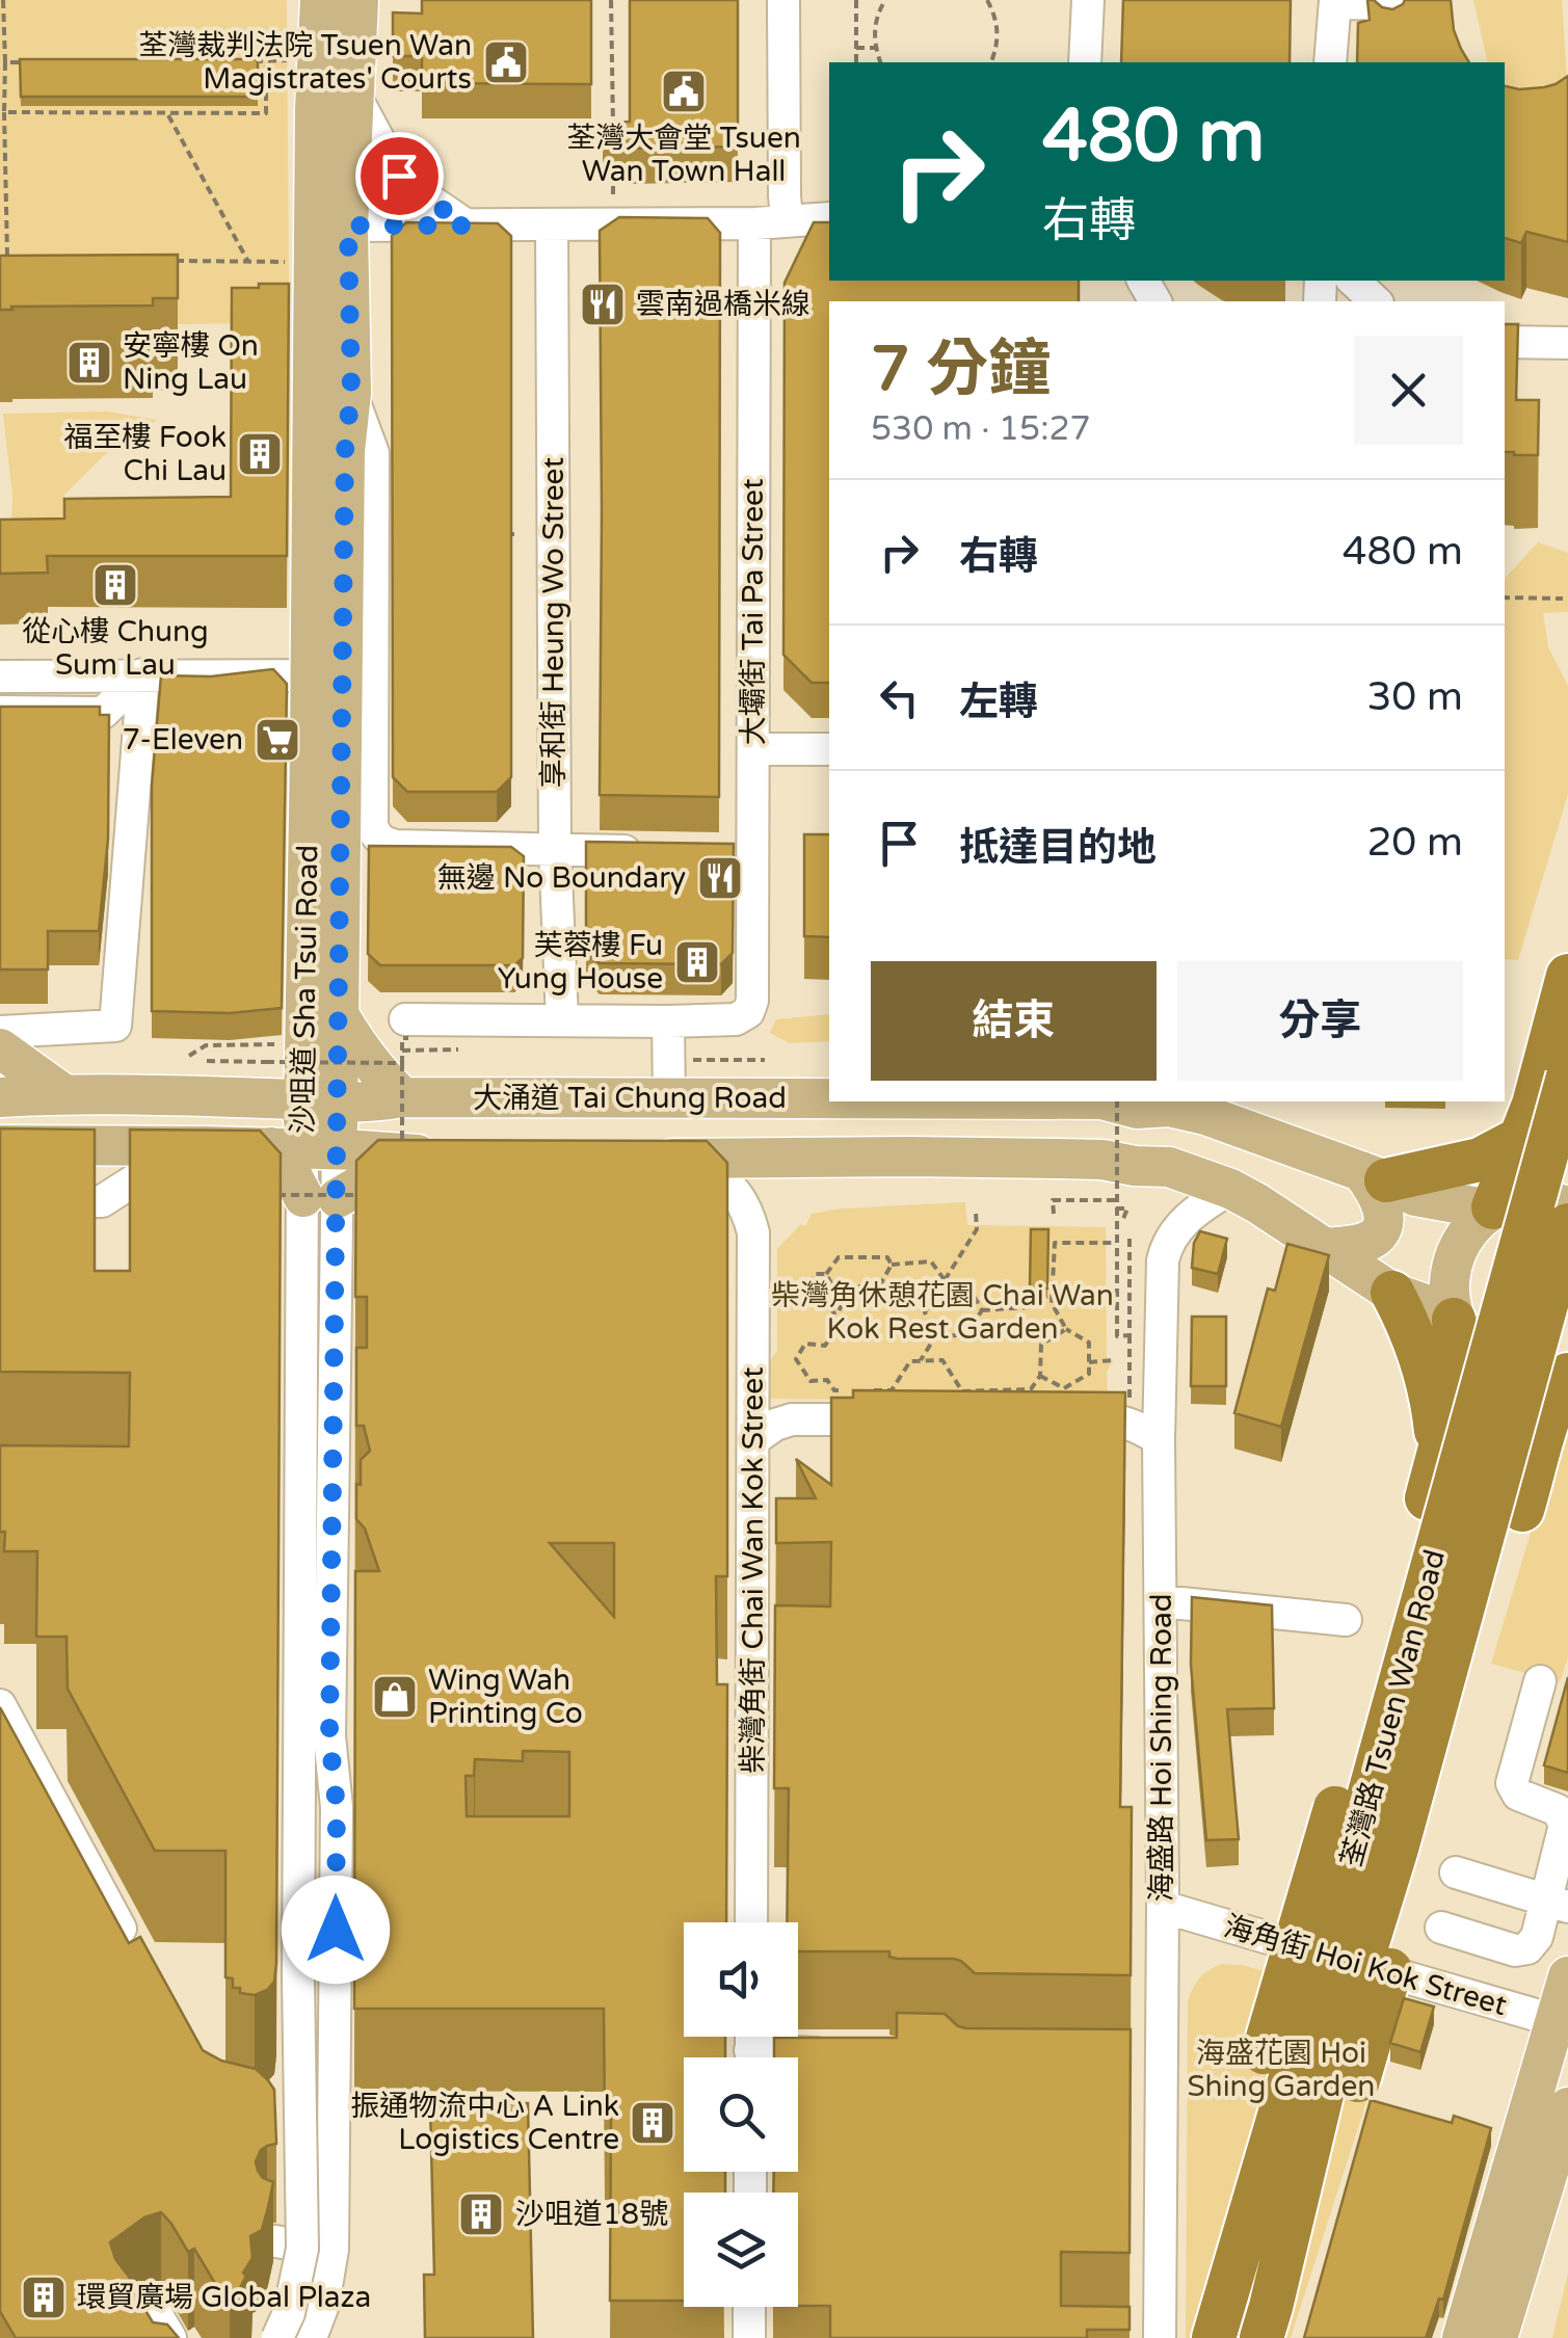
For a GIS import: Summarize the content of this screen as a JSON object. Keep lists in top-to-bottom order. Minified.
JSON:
{"streets":{"highway":["荃灣路 Tsuen Wan Road"],"main road":["沙咀道 Sha Tsui Road","大涌道 Tai Chung Road"],"street":["大壩街 Tai Pa Street","享和街 Heung Wo Street","柴灣角街 Chai Wan Kok Street","海盛路 Hoi Shing Road","海角街 Hoi Kok Street"]},"crossings":[["享和街 Heung Wo Street","沙咀道 Sha Tsui Road"],["沙咀道 Sha Tsui Road","大涌道 Tai Chung Road"],["大涌道 Tai Chung Road","柴灣角街 Chai Wan Kok Street"],["大涌道 Tai Chung Road","海盛路 Hoi Shing Road"],["海盛路 Hoi Shing Road","海角街 Hoi Kok Street"]],"parks":["柴灣角休憩花園 Chai Wan Kok Rest Garden","海盛花園 Hoi Shing Garden"],"places":{"public building":["荃灣裁判法院 Tsuen Wan Magistrates' Courts","荃灣大會堂 Tsuen Wan Town Hall"],"restaurant":["雲南過橋米線","無邊 No Boundary"],"building":["安寧樓 On Ning Lau","福至樓 Fook Chi Lau","從心樓 Chung Sum Lau","芙蓉樓 Fu Yung House","振通物流中心 A Link Logistics Centre","沙咀道18號","環貿廣場 Global Plaza"],"supermarket":["7-Eleven"],"shop":["Wing Wah Printing Co"]},"page":{"turn":["480 m","右轉"],"heading":["7 分鐘","530 m · 15:27"],"list":[{"name":"右轉","value":"480 m"},{"name":"左轉","value":"30 m"},{"name":"抵達目的地","value":"20 m"}],"buttons":["結束","分享"]}}
